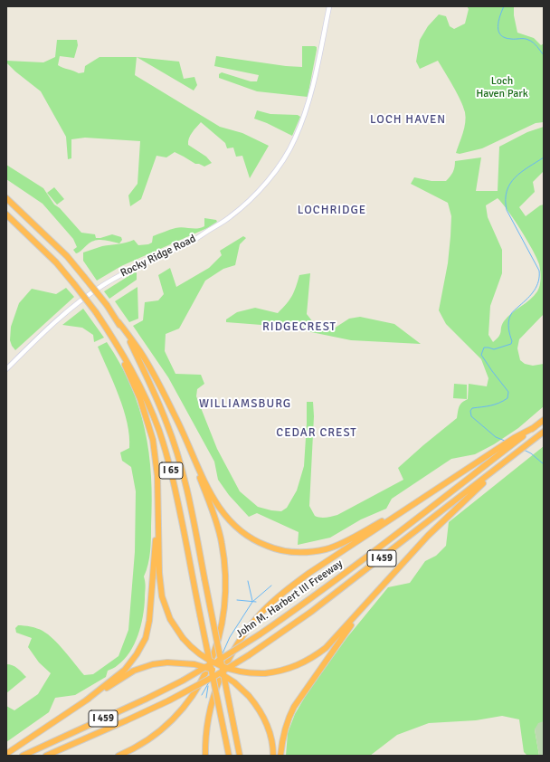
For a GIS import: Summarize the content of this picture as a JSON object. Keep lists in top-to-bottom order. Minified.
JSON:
{"streets":{"highway":["I 65","I 459","John M. Harbert III Freeway"],"main road":["Rocky Ridge Road"]},"districts":["LOCH HAVEN","LOCHRIDGE","RIDGECREST","WILLIAMSBURG","CEDAR CREST"],"parks":["Loch Haven Park"]}
